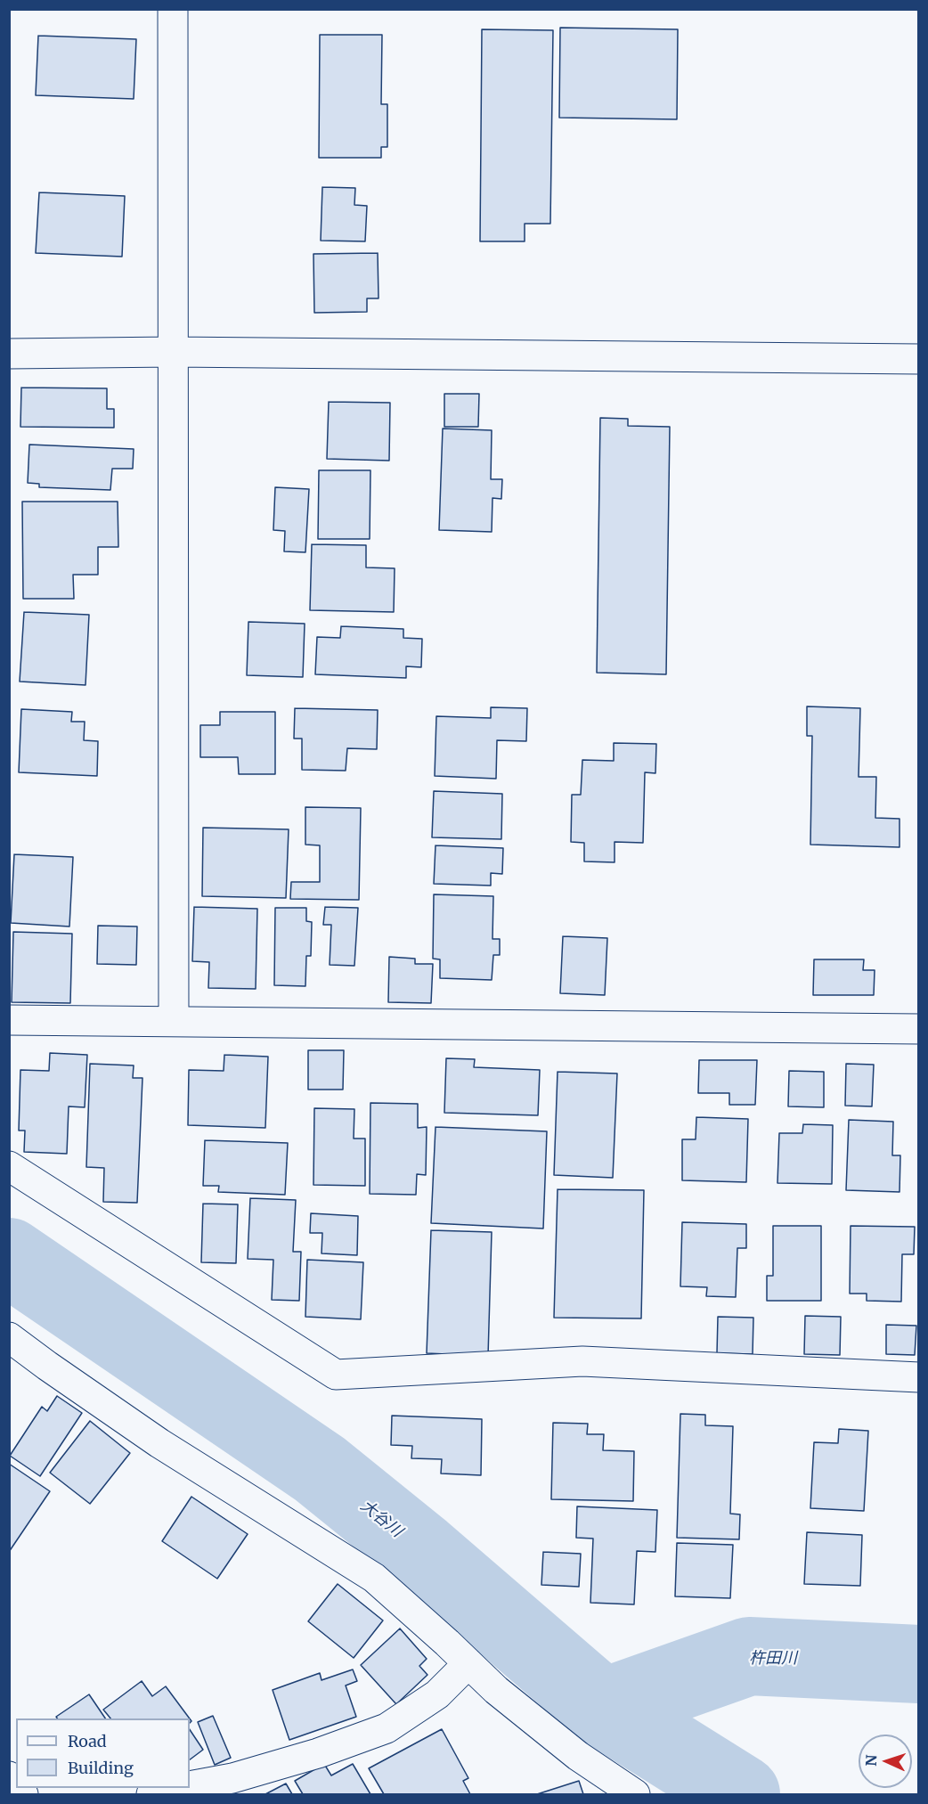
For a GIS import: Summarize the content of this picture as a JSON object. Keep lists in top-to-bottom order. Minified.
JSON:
{"water":["大谷川","杵田川"],"legend":["Road","Building"],"north":"left"}
